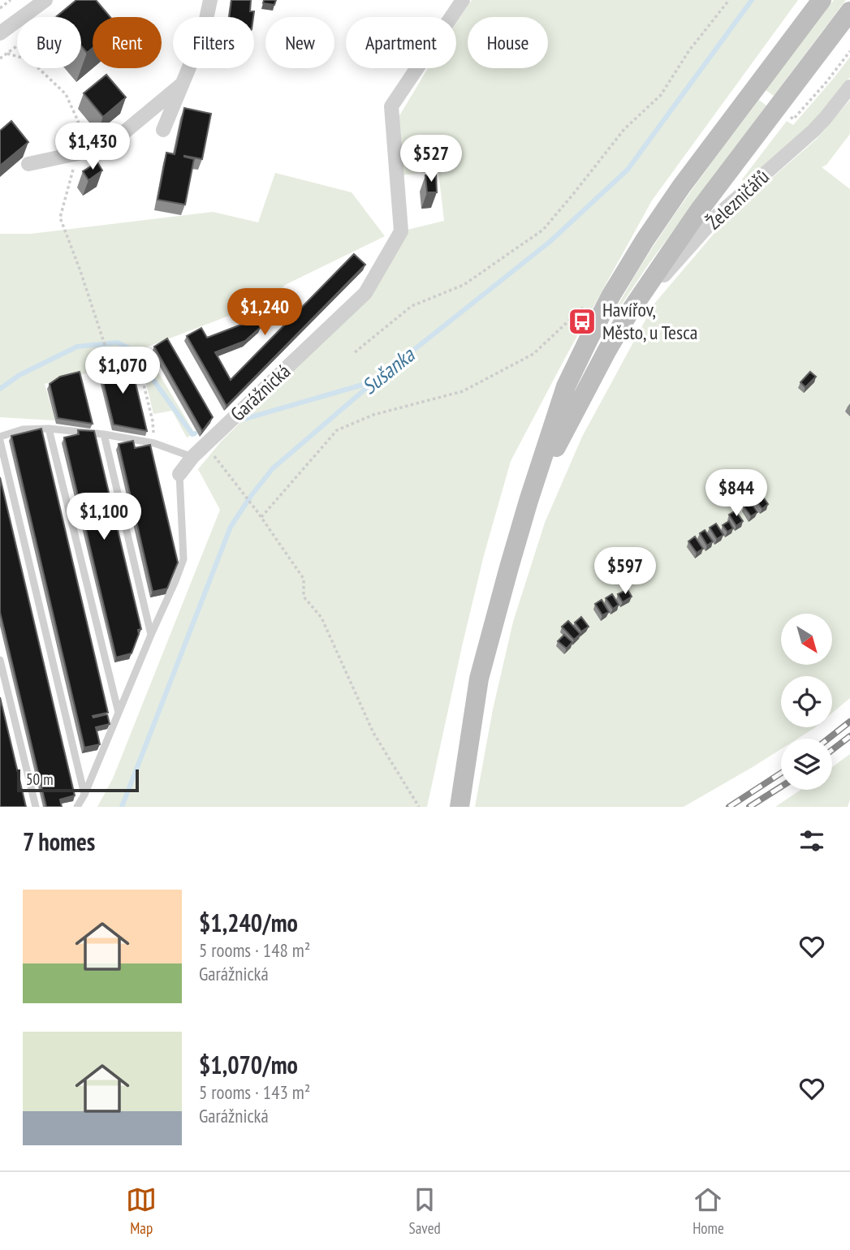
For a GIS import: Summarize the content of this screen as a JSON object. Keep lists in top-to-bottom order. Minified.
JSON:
{"streets":{"street":["Železničářů","Garážnická"]},"water":["Sušanka"],"places":{"bus stop":["Havířov, Město, u Tesca"]},"scale_bar":"50 m","north":"bottom right","page":{"chip":["Buy","Rent","Filters","New","Apartment","House"],"price":["$1,430","$527","$1,240","$1,070","$844","$1,100","$597"],"scale":"50 m","heading":"7 homes","list":[{"name":"$1,240/mo","note":"5 rooms · 148 m² · Garážnická"},{"name":"$1,070/mo","note":"5 rooms · 143 m² · Garážnická"}],"tabs":["Map","Saved","Home"]}}
